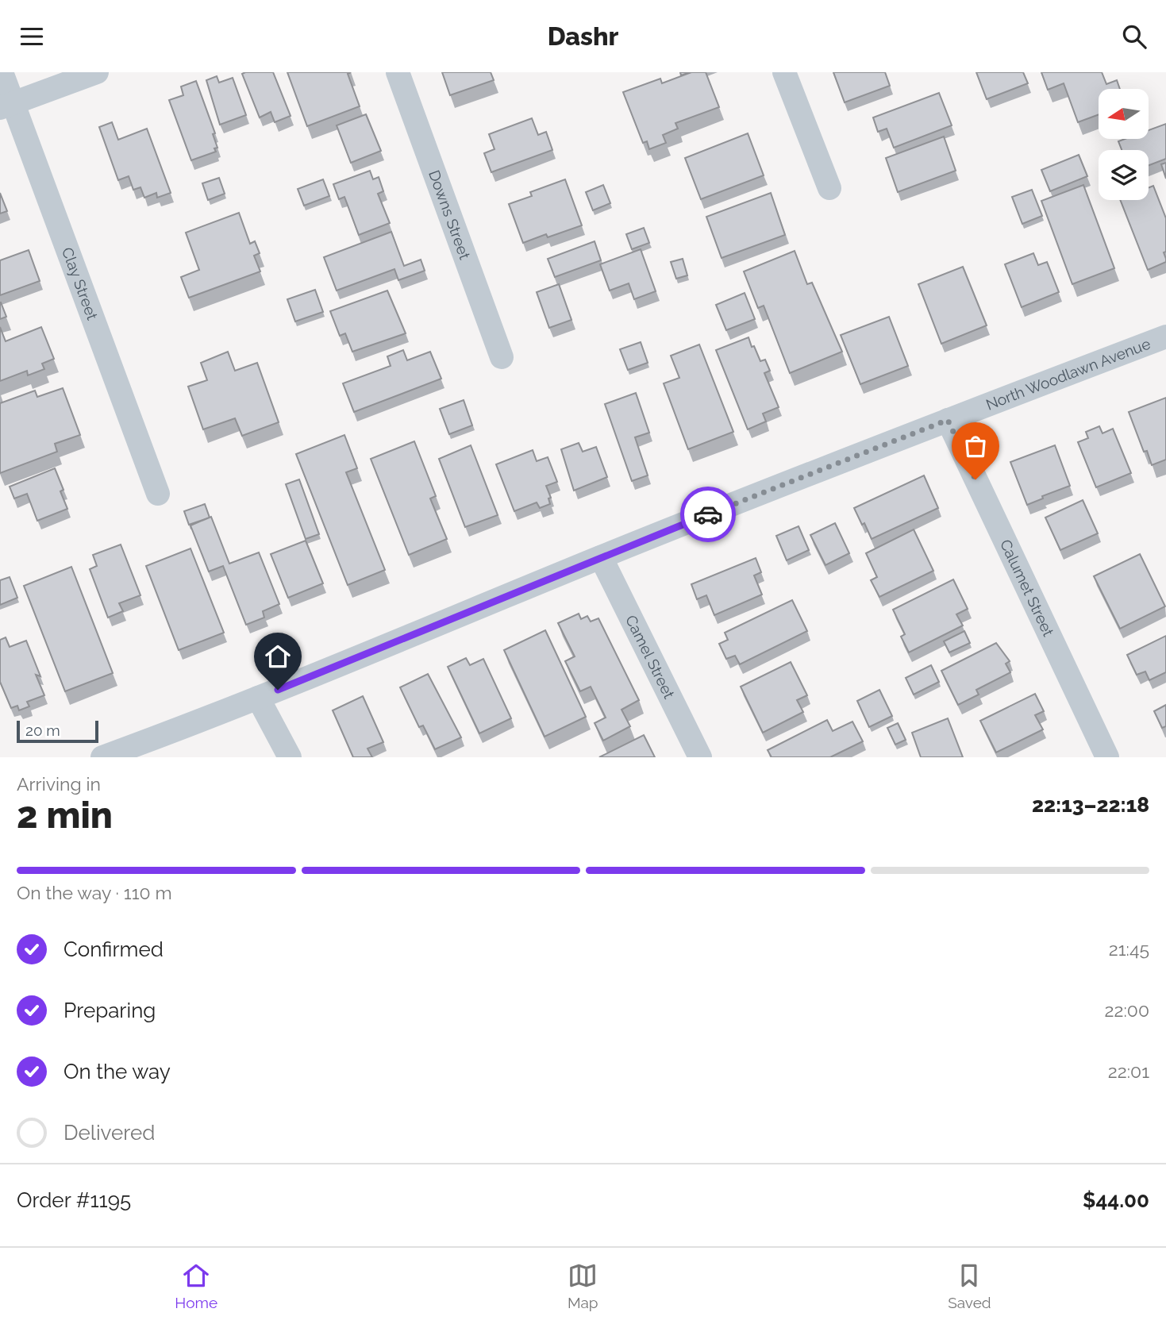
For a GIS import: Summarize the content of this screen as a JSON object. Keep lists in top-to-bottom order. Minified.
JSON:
{"streets":{"street":["Downs Street","Clay Street","North Woodlawn Avenue","Calumet Street","Camel Street"]},"crossings":[["North Woodlawn Avenue","Calumet Street"],["North Woodlawn Avenue","Camel Street"]],"scale_bar":"20 m","north":"left","page":{"header":"Dashr","scale":"20 m","heading":["2 min","Arriving in","22:13–22:18"],"panel":["Order #1195","$44.00"],"bar":"On the way · 110 m","list":[["Confirmed","21:45"],["Preparing","22:00"],["On the way","22:01"],"Delivered"],"tabs":["Home","Map","Saved"]}}
